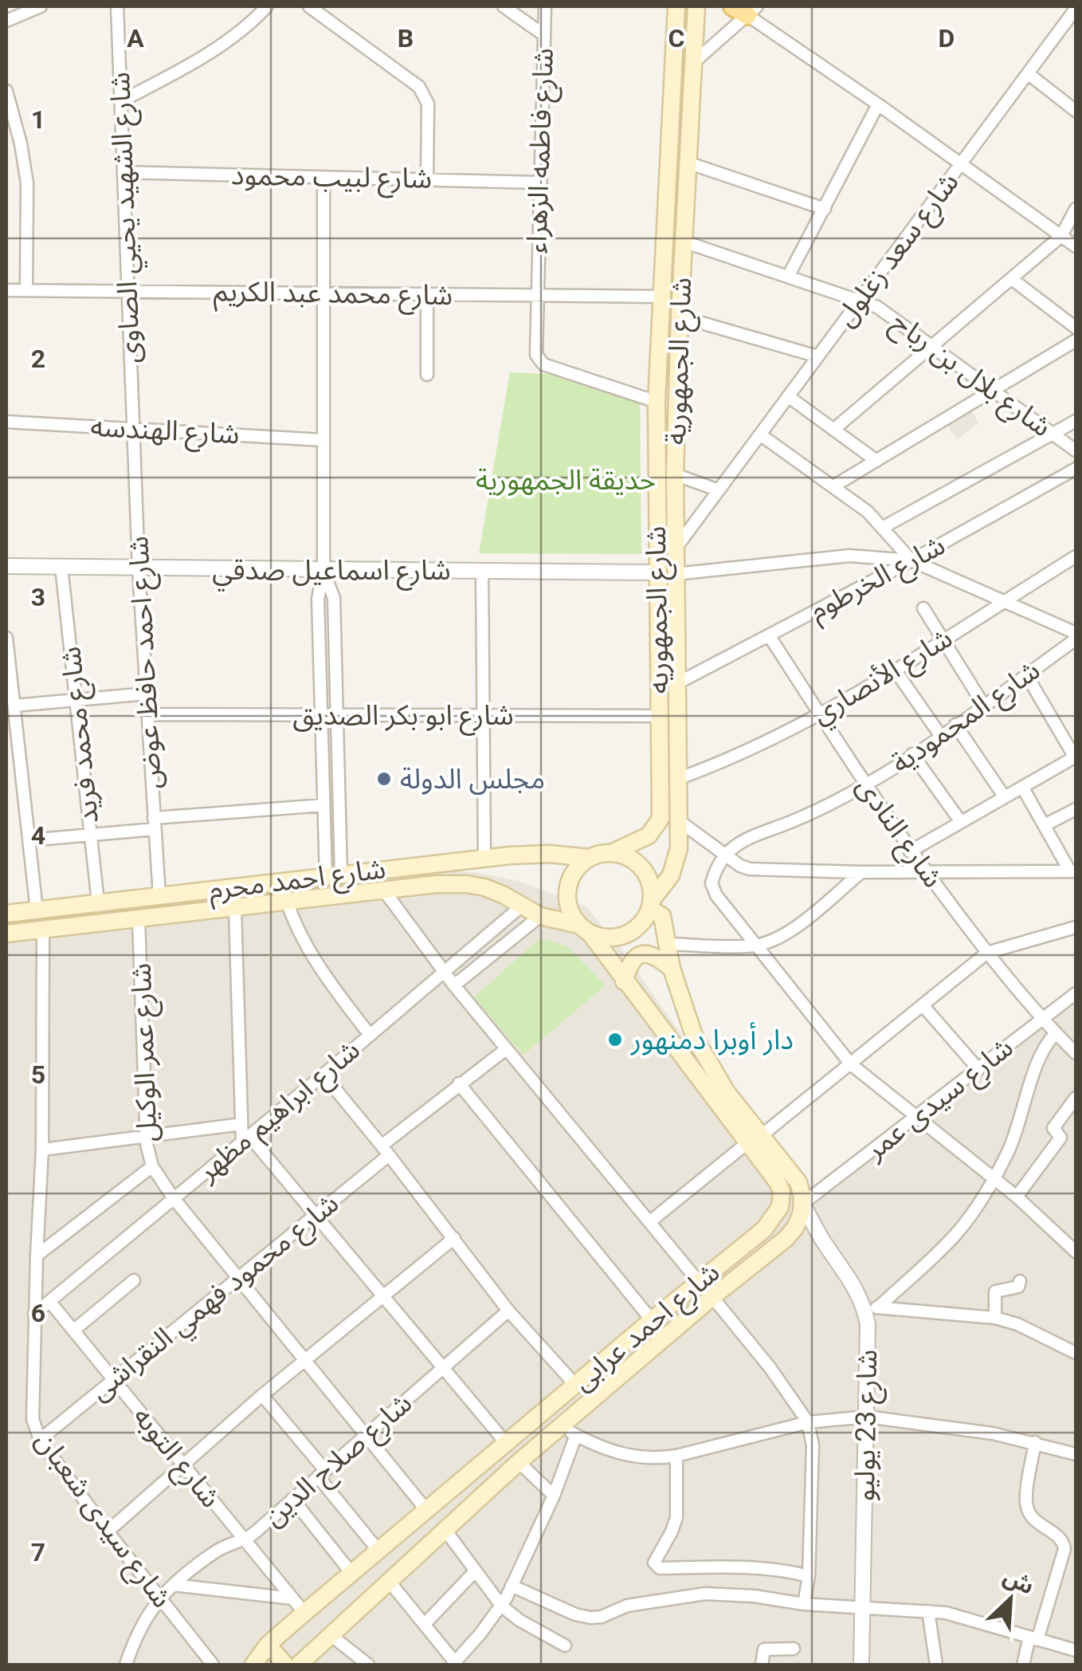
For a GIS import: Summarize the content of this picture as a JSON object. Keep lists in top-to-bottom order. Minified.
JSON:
{"streets":{"main road":["شارع الجمهورية","شارع الجمهوريه","شارع احمد محرم","شارع احمد عرابى"],"street":["شارع فاطمه الزهراء","شارع لبيب محمود","شارع الشهيد يحيي الصاوى","شارع سعد زغلول","شارع محمد عبد الكريم","شارع بلال بن رباح","شارع الهندسه","شارع اسماعيل صدقي","شارع الخرطوم","شارع احمد حافظ عوض","شارع الأنصاري","شارع ابو بكر الصديق","شارع المحمودية","شارع محمد فريد","شارع النادى","شارع عمر الوكيل","شارع سيدى عمر","شارع ابراهيم مظهر","شارع محمود فهمي النقراشى","شارع 23 يوليو","شارع التوبه","شارع صلاح الدين","شارع سيدى شعبان"]},"crossings":[["شارع فاطمه الزهراء","شارع لبيب محمود"],["شارع فاطمه الزهراء","شارع محمد عبد الكريم"],["شارع فاطمه الزهراء","شارع الجمهوريه"],["شارع لبيب محمود","شارع الشهيد يحيي الصاوى"],["شارع الشهيد يحيي الصاوى","شارع محمد عبد الكريم"],["شارع الشهيد يحيي الصاوى","شارع الهندسه"],["شارع الشهيد يحيي الصاوى","شارع احمد حافظ عوض"],["شارع سعد زغلول","شارع الجمهورية"],["شارع سعد زغلول","شارع بلال بن رباح"],["شارع محمد عبد الكريم","شارع الجمهوريه"],["شارع الجمهورية","شارع بلال بن رباح"],["شارع الجمهورية","شارع الخرطوم"],["شارع الجمهورية","شارع الجمهوريه"],["شارع الجمهورية","شارع الأنصاري"],["شارع الجمهورية","شارع احمد محرم"],["شارع الجمهورية","شارع احمد عرابى"],["شارع الهندسه","شارع احمد حافظ عوض"],["شارع اسماعيل صدقي","شارع الجمهوريه"],["شارع اسماعيل صدقي","شارع احمد حافظ عوض"],["شارع اسماعيل صدقي","شارع محمد فريد"],["شارع الخرطوم","شارع النادى"],["شارع الجمهوريه","شارع ابو بكر الصديق"],["شارع الجمهوريه","شارع احمد محرم"],["شارع الجمهوريه","شارع احمد عرابى"],["شارع احمد حافظ عوض","شارع ابو بكر الصديق"],["شارع احمد حافظ عوض","شارع احمد محرم"],["شارع الأنصاري","شارع النادى"],["شارع المحمودية","شارع النادى"],["شارع محمد فريد","شارع احمد محرم"],["شارع النادى","شارع سيدى عمر"],["شارع احمد محرم","شارع عمر الوكيل"],["شارع احمد محرم","شارع ابراهيم مظهر"],["شارع احمد محرم","شارع احمد عرابى"],["شارع احمد محرم","شارع سيدى شعبان"],["شارع عمر الوكيل","شارع ابراهيم مظهر"],["شارع عمر الوكيل","شارع محمود فهمي النقراشى"],["شارع عمر الوكيل","شارع احمد عرابى"],["شارع عمر الوكيل","شارع صلاح الدين"],["شارع سيدى عمر","شارع احمد عرابى"],["شارع سيدى عمر","شارع 23 يوليو"],["شارع ابراهيم مظهر","شارع التوبه"],["شارع ابراهيم مظهر","شارع سيدى شعبان"],["شارع محمود فهمي النقراشى","شارع التوبه"],["شارع محمود فهمي النقراشى","شارع سيدى شعبان"],["شارع احمد عرابى","شارع 23 يوليو"],["شارع احمد عرابى","شارع التوبه"],["شارع التوبه","شارع صلاح الدين"],["شارع صلاح الدين","شارع سيدى شعبان"]],"parks":["حديقة الجمهورية"],"places":["مجلس الدولة","دار أوبرا دمنهور"],"north":"top right","grid":{"columns":["A","B","C","D"],"rows":["1","2","3","4","5","6","7"]}}
